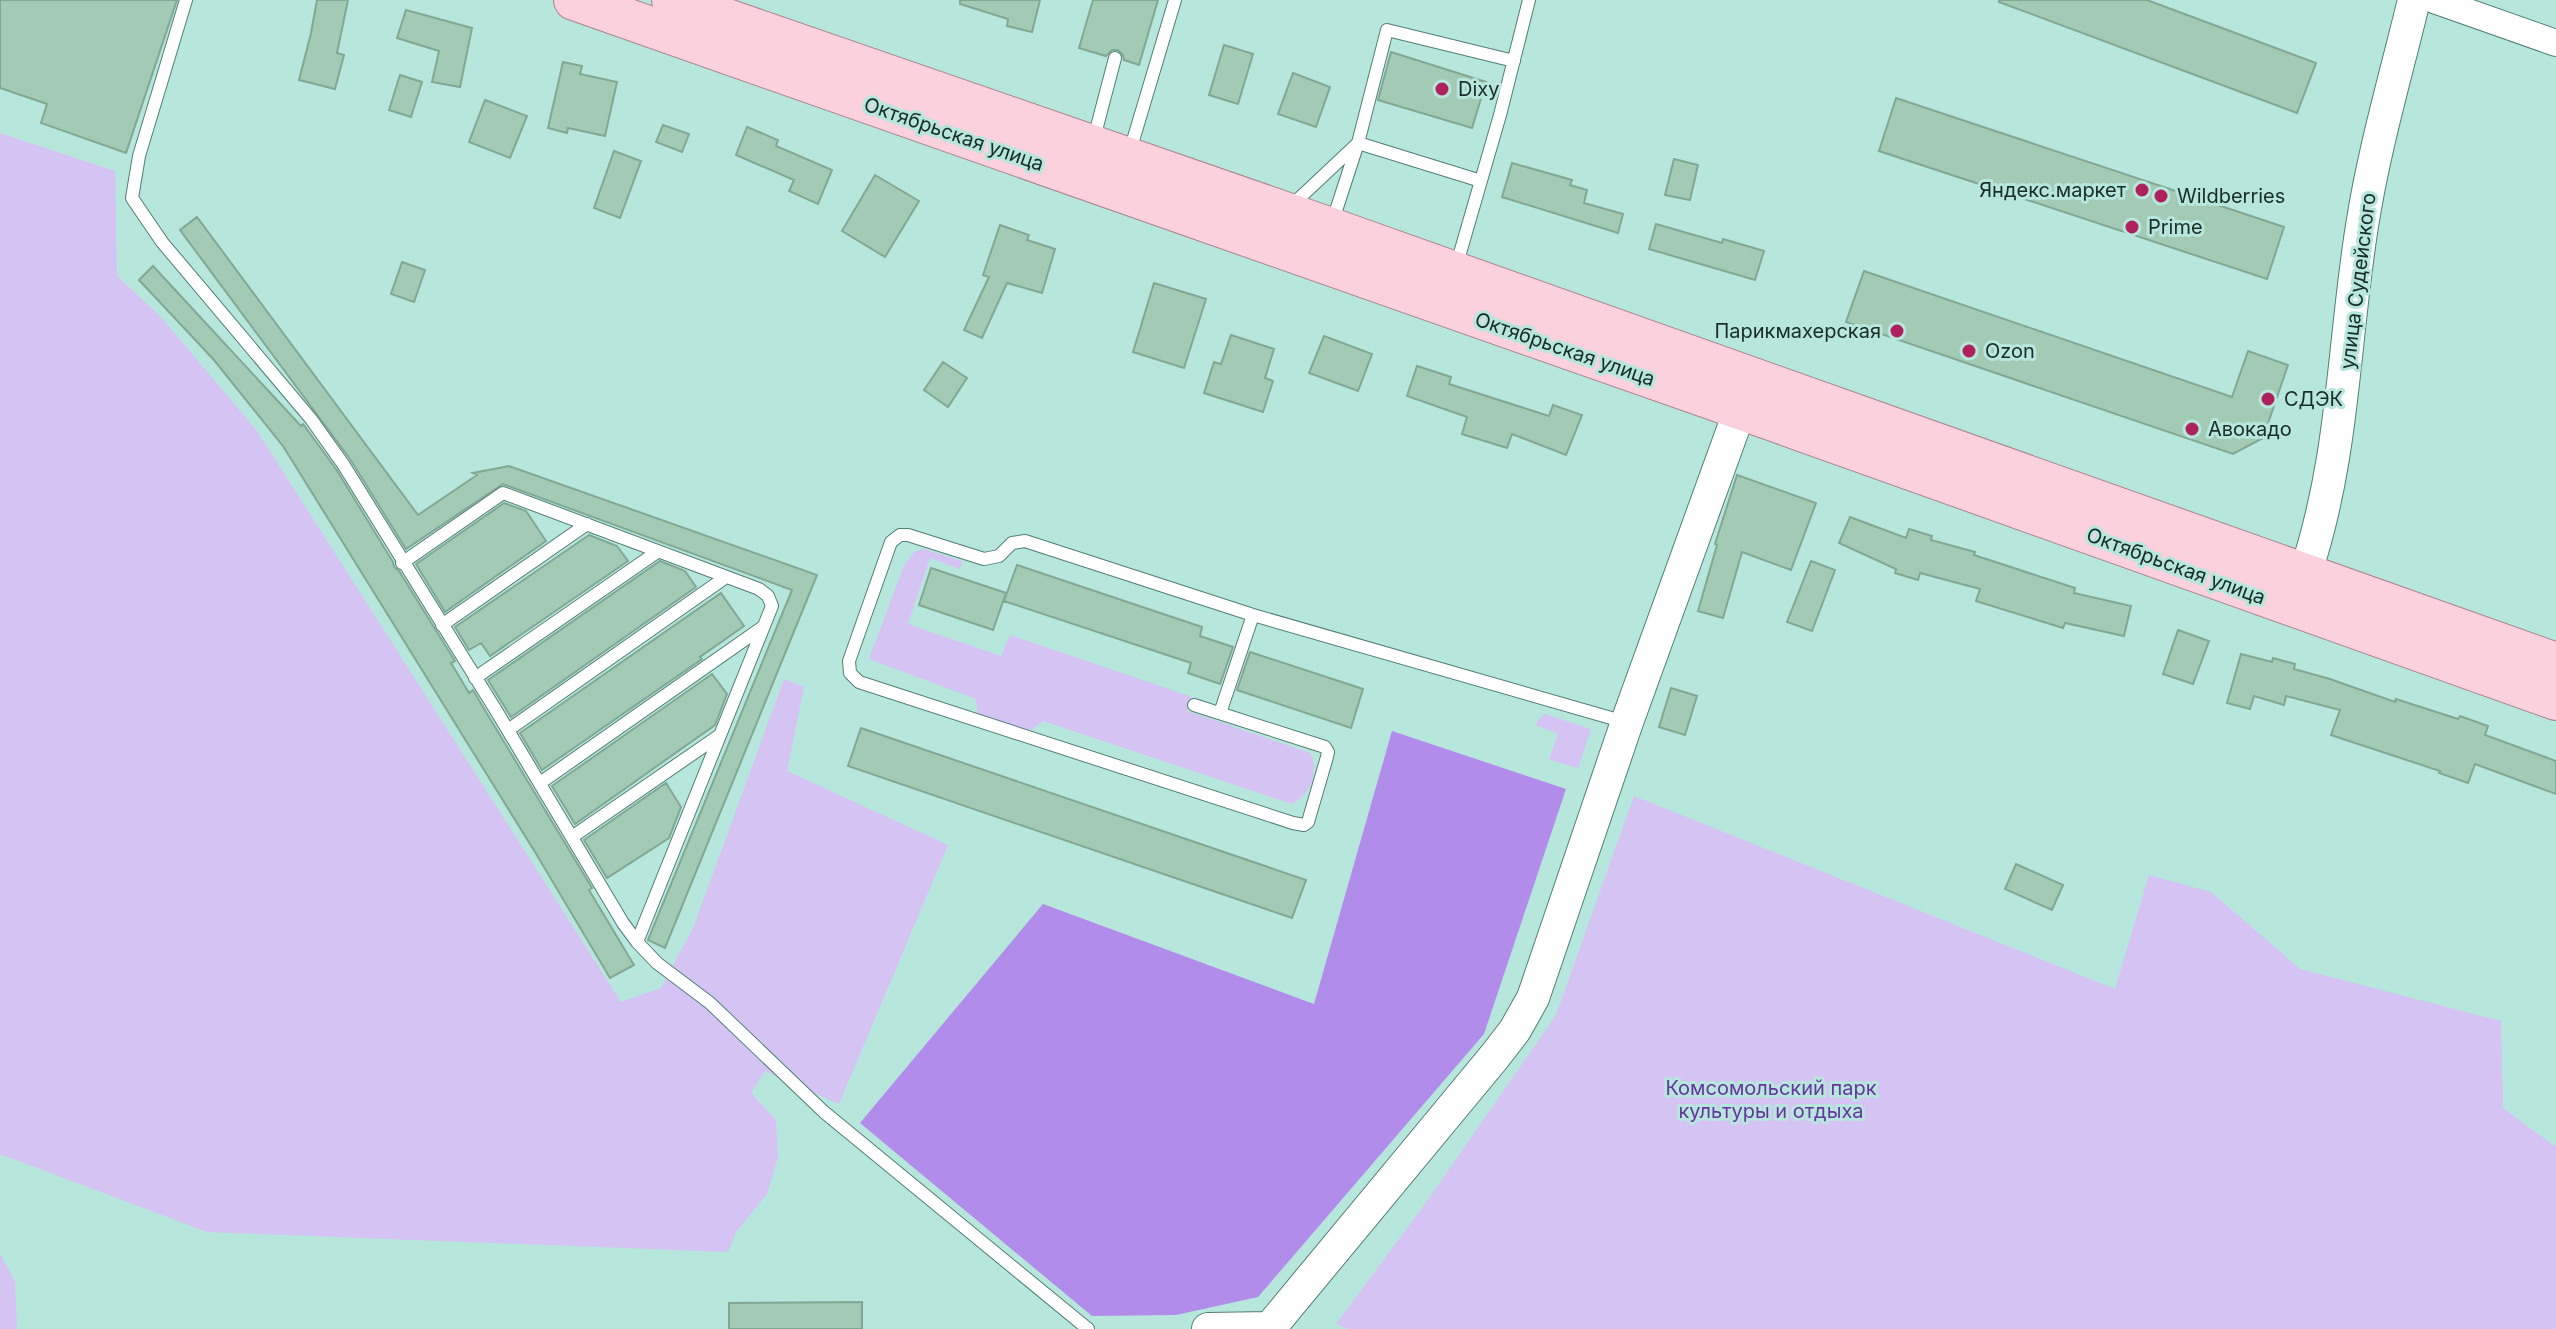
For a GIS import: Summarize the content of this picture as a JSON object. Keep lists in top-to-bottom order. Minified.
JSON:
{"streets":{"main road":["Октябрьская улица"],"street":["улица Судейского"]},"crossings":[["Октябрьская улица","улица Судейского"]],"parks":["Комсомольский парк культуры и отдыха"],"places":["Dixy","Яндекс.маркет","Wildberries","Prime","Парикмахерская","Ozon","СДЭК","Авокадо"]}
